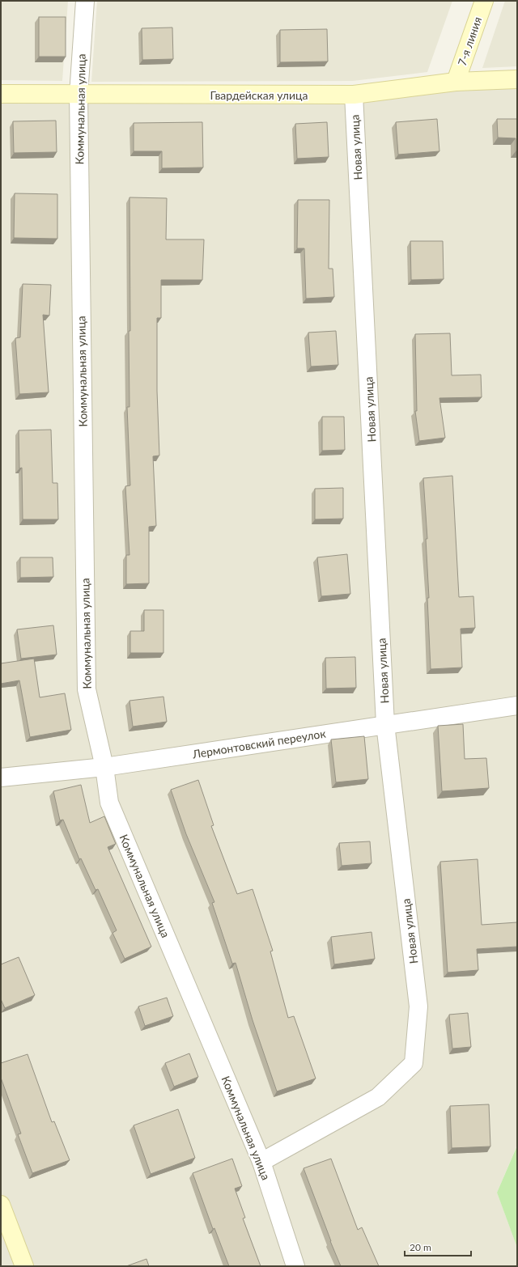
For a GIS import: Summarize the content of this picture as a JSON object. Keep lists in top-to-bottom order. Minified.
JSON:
{"streets":{"main road":["7-я линия","Гвардейская улица"],"street":["Коммунальная улица","Новая улица","Лермонтовский переулок"]},"crossings":[["7-я линия","Гвардейская улица"],["Гвардейская улица","Коммунальная улица"],["Гвардейская улица","Новая улица"],["Коммунальная улица","Новая улица"],["Коммунальная улица","Лермонтовский переулок"],["Новая улица","Лермонтовский переулок"]],"scale_bar":"20 m"}
